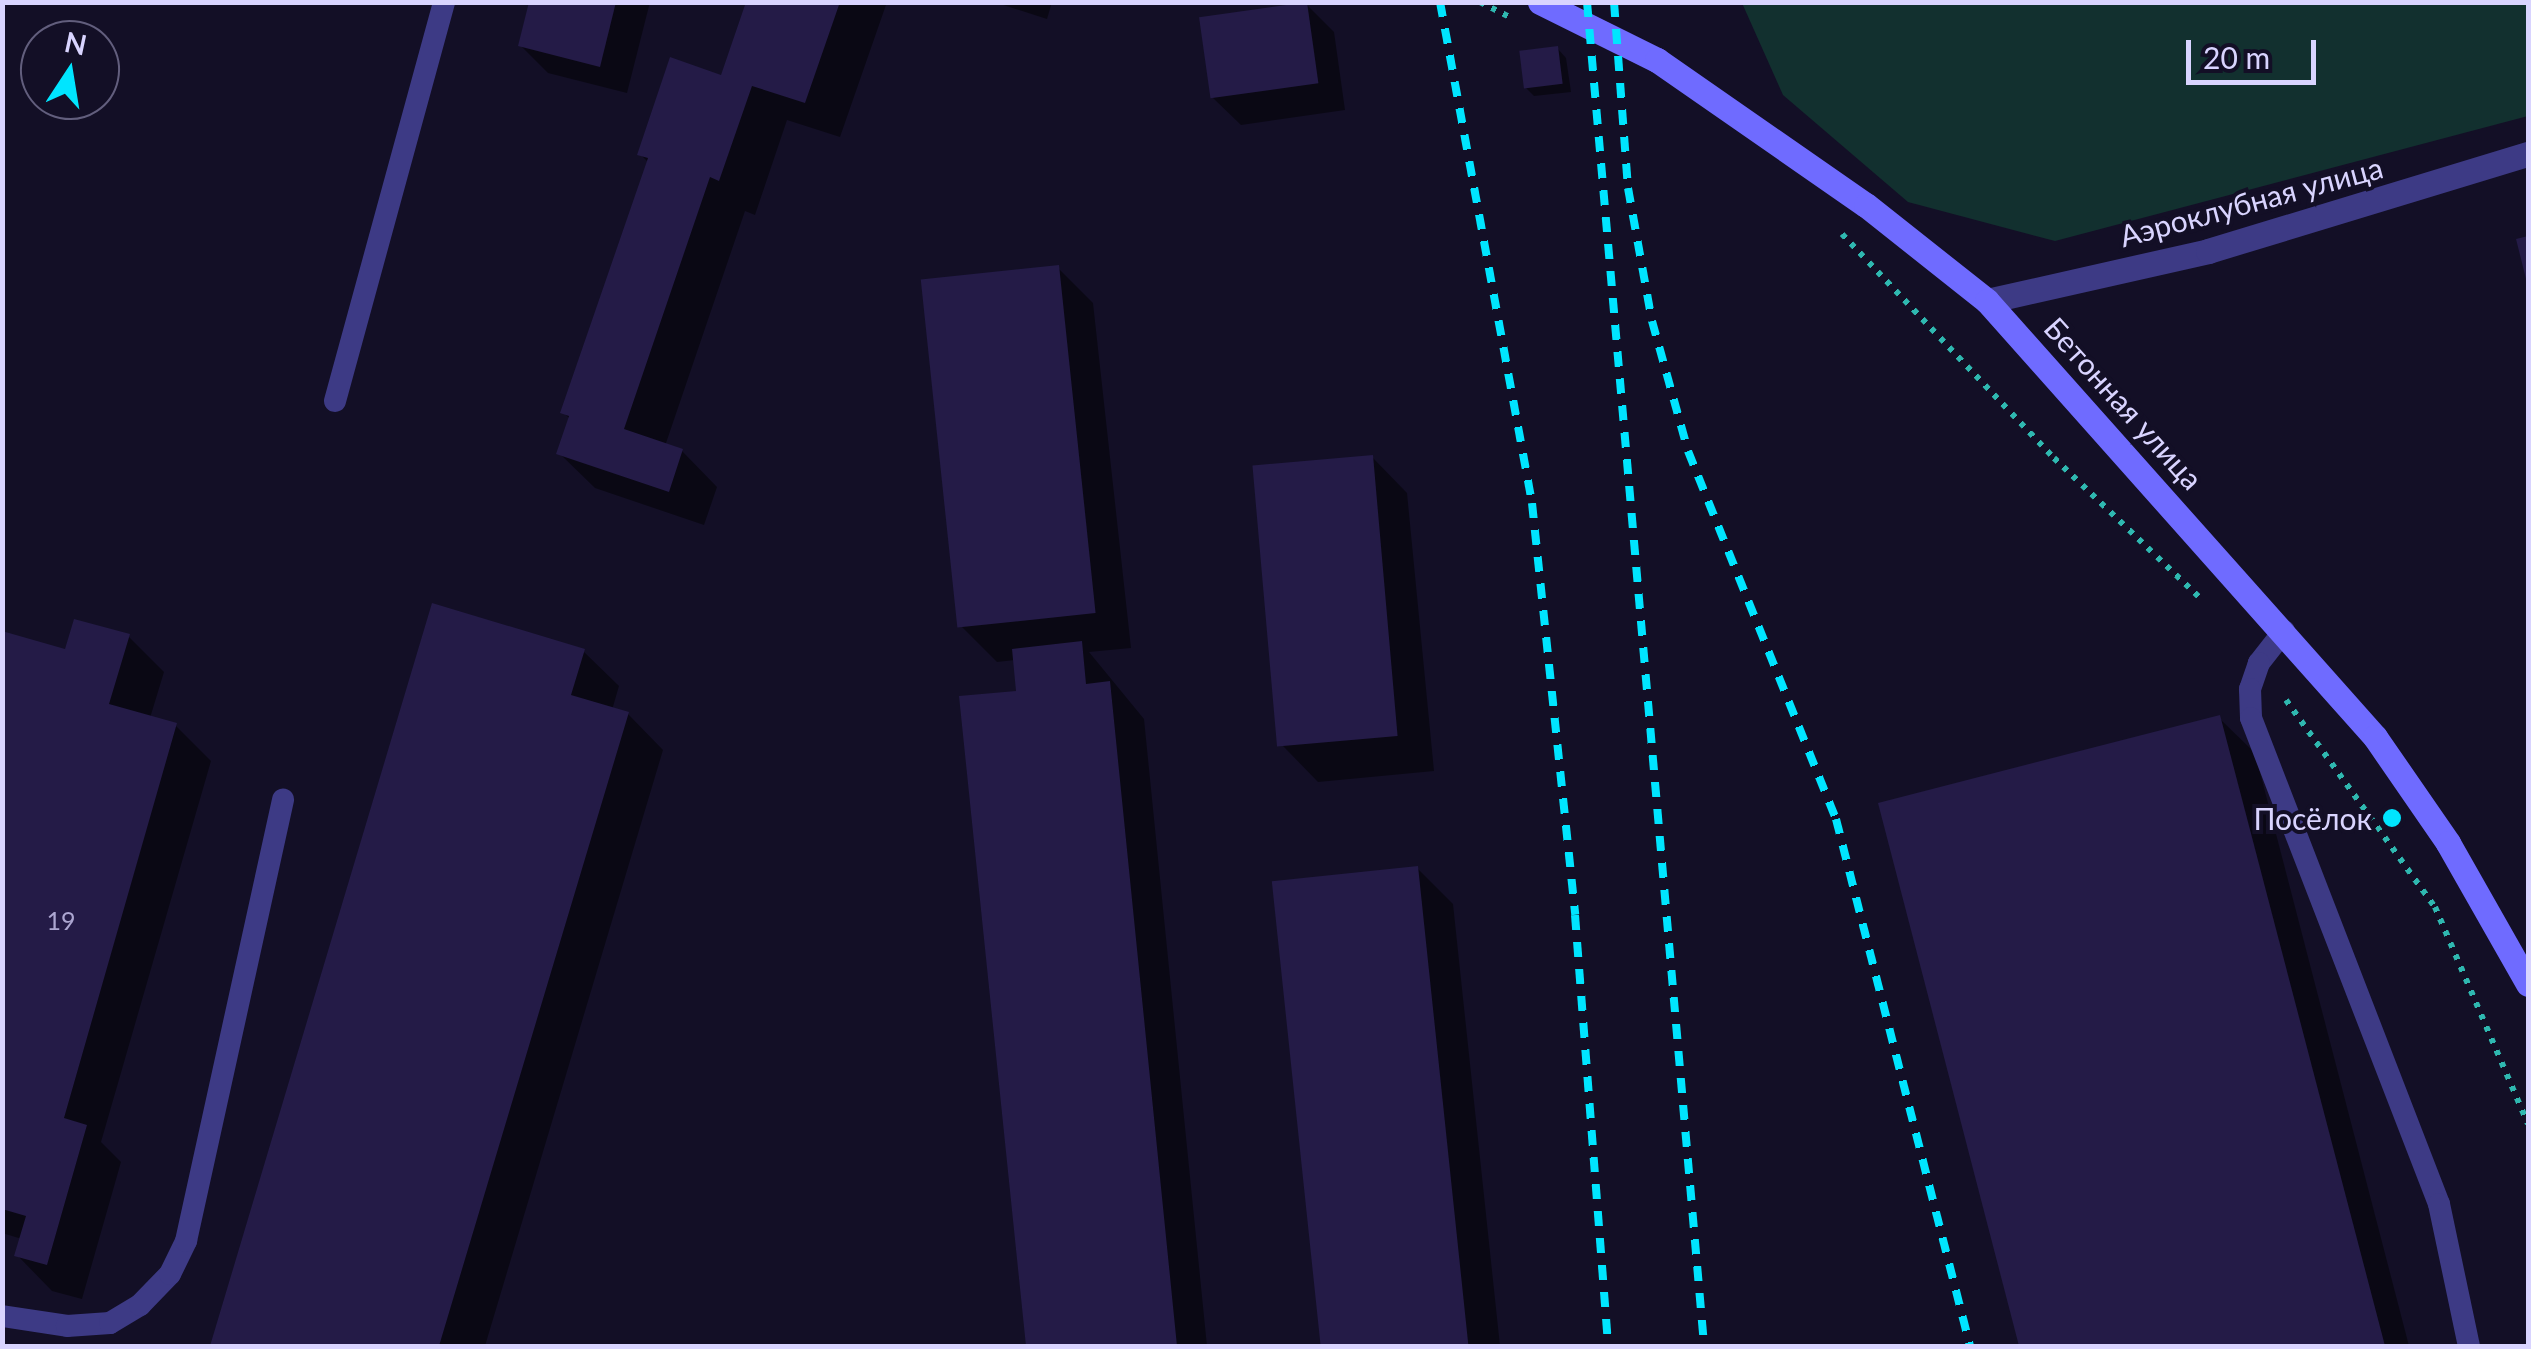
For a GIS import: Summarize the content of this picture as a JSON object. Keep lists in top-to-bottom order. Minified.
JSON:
{"streets":{"street":["Аэроклубная улица","Бетонная улица"]},"crossings":[["Аэроклубная улица","Бетонная улица"]],"places":["Посёлок"],"house_numbers":["19"],"scale_bar":"20 m","north":"top"}
